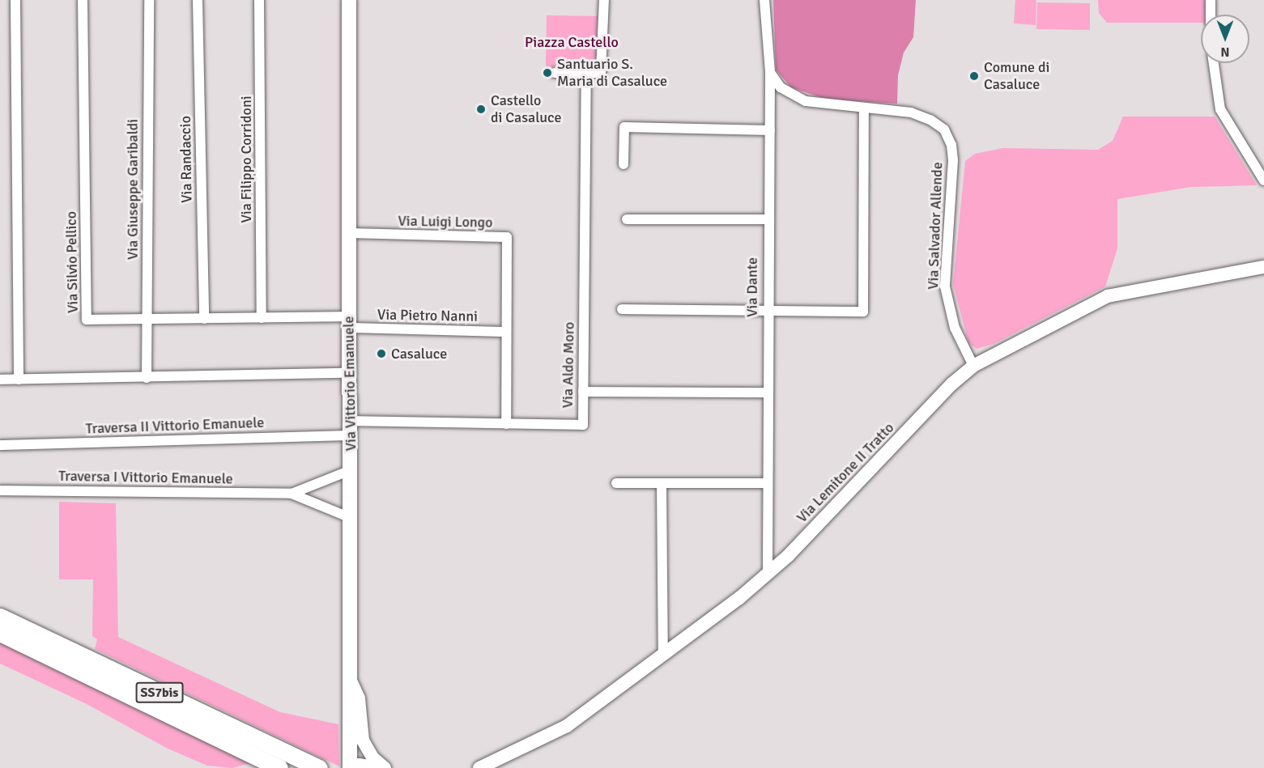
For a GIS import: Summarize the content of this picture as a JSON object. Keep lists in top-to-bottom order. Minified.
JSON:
{"streets":{"highway":["SS7bis"],"main road":["Via Vittorio Emanuele"],"street":["Via Randaccio","Via Filippo Corridoni","Via Giuseppe Garibaldi","Via Luigi Longo","Via Salvador Allende","Via Silvio Pellico","Via Dante","Via Pietro Nanni","Via Aldo Moro","Traversa II Vittorio Emanuele","Via Lemitone II Tratto","Traversa I Vittorio Emanuele"]},"crossings":[["Via Randaccio","Via Silvio Pellico"],["Via Filippo Corridoni","Via Silvio Pellico"],["Via Giuseppe Garibaldi","Via Silvio Pellico"],["Via Luigi Longo","Via Pietro Nanni"],["Via Luigi Longo","Via Vittorio Emanuele"],["Via Salvador Allende","Via Dante"],["Via Salvador Allende","Via Lemitone II Tratto"],["Via Silvio Pellico","Via Pietro Nanni"],["Via Silvio Pellico","Via Vittorio Emanuele"],["Via Dante","Via Lemitone II Tratto"],["Via Pietro Nanni","Via Vittorio Emanuele"],["Via Aldo Moro","Via Vittorio Emanuele"],["Via Aldo Moro","Traversa II Vittorio Emanuele"],["Via Vittorio Emanuele","Traversa II Vittorio Emanuele"],["Via Vittorio Emanuele","Traversa I Vittorio Emanuele"]],"parks":["Piazza Castello"],"places":["Santuario S. Maria di Casaluce","Comune di Casaluce","Castello di Casaluce","Casaluce"],"north":"bottom"}
